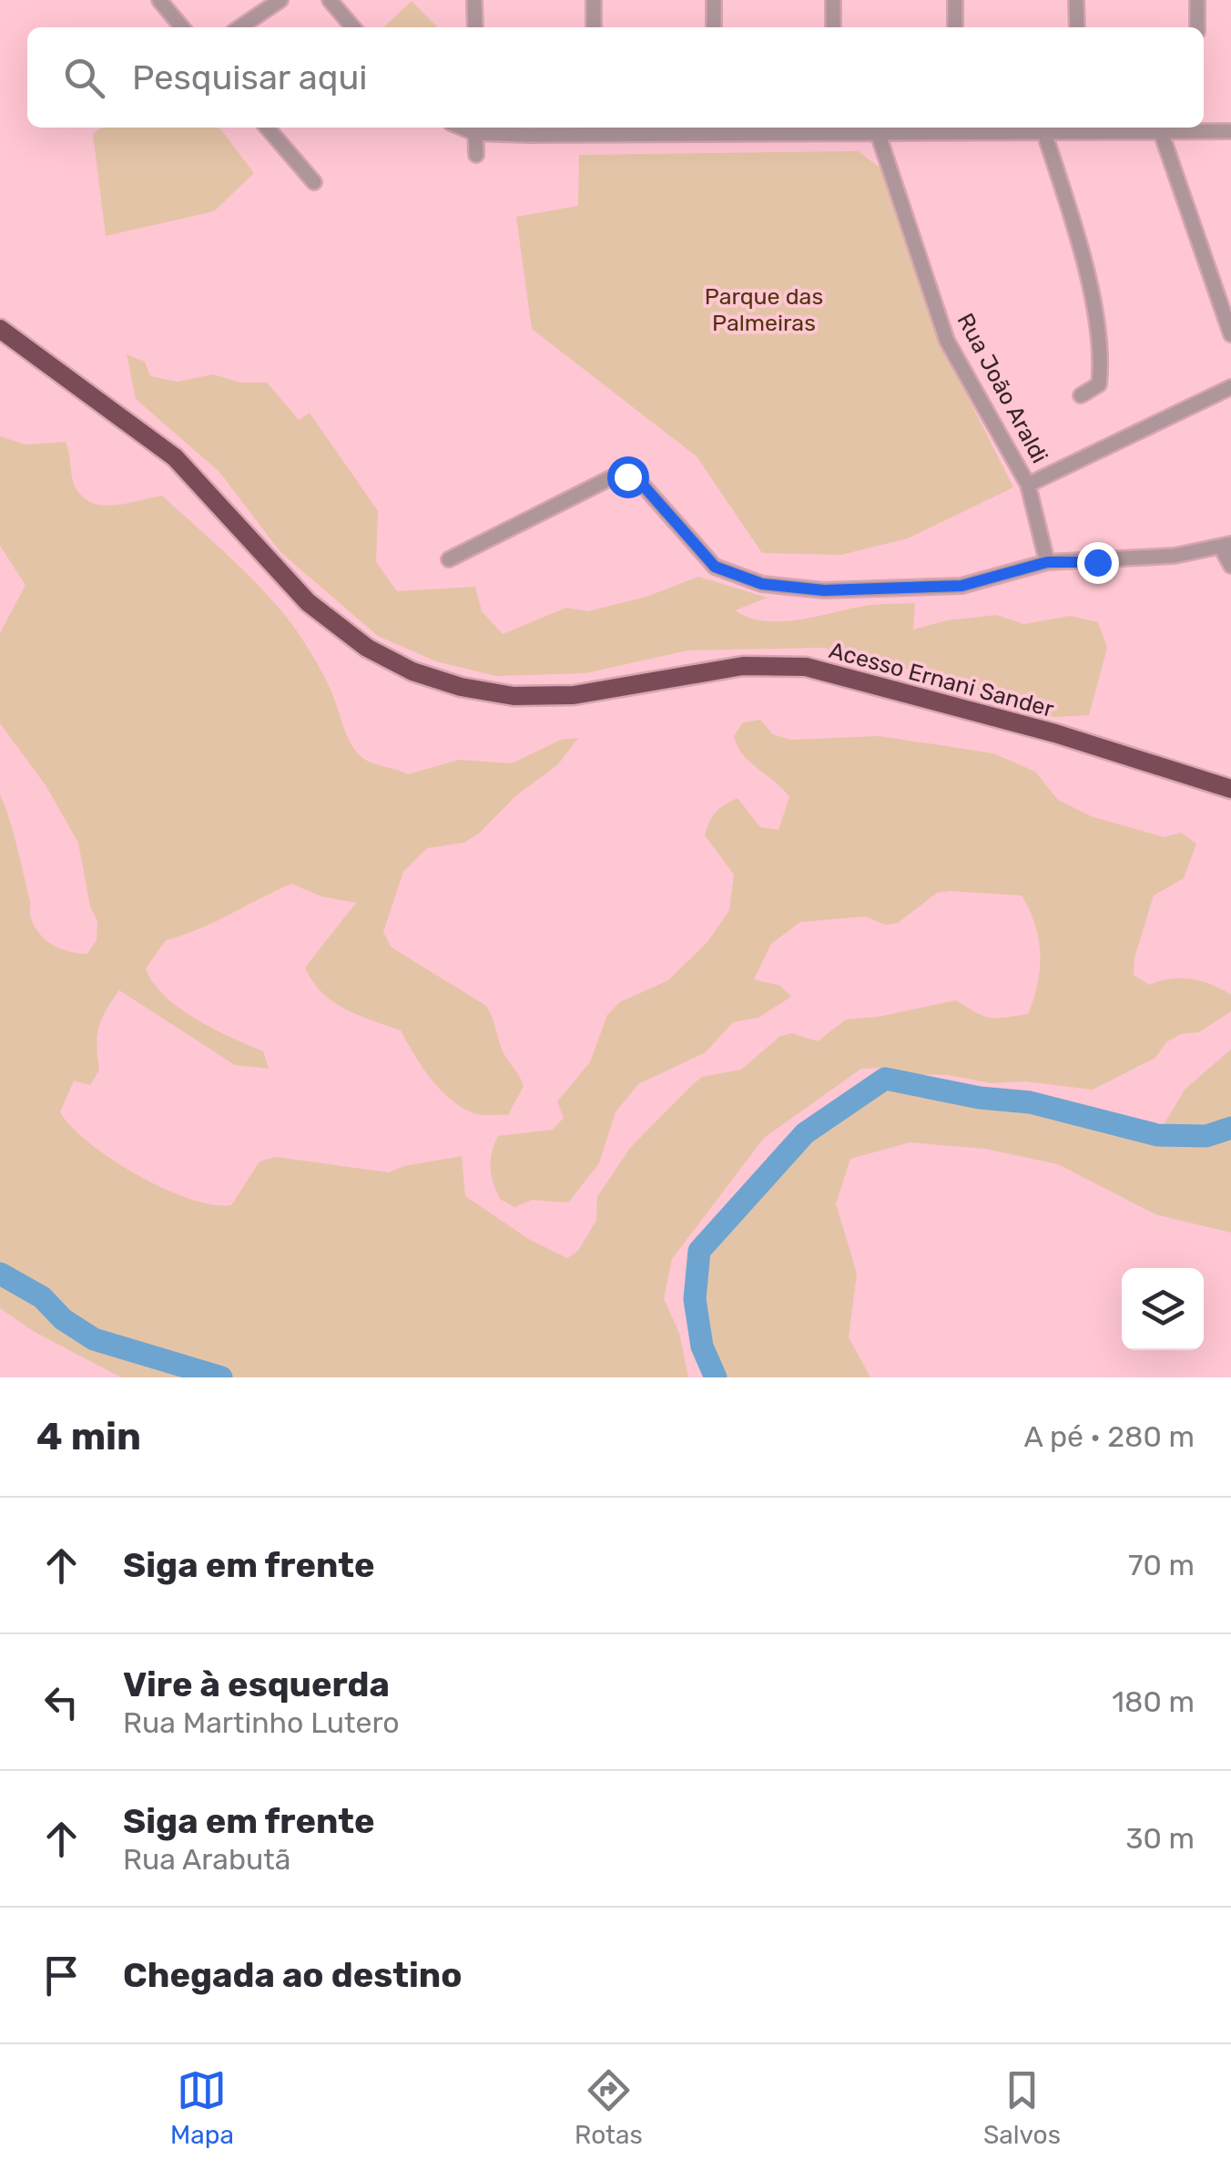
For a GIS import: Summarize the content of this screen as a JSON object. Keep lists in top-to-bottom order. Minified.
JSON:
{"streets":{"highway":["Acesso Ernani Sander"],"street":["Rua João Araldi"]},"parks":["Parque das Palmeiras"],"page":{"search":"Pesquisar aqui","heading":["4 min","A pé · 280 m"],"list":[["Siga em frente","70 m"],["Vire à esquerda","Rua Martinho Lutero","180 m"],["Siga em frente","Rua Arabutã","30 m"],"Chegada ao destino"],"nav":["Mapa","Rotas","Salvos"]}}
